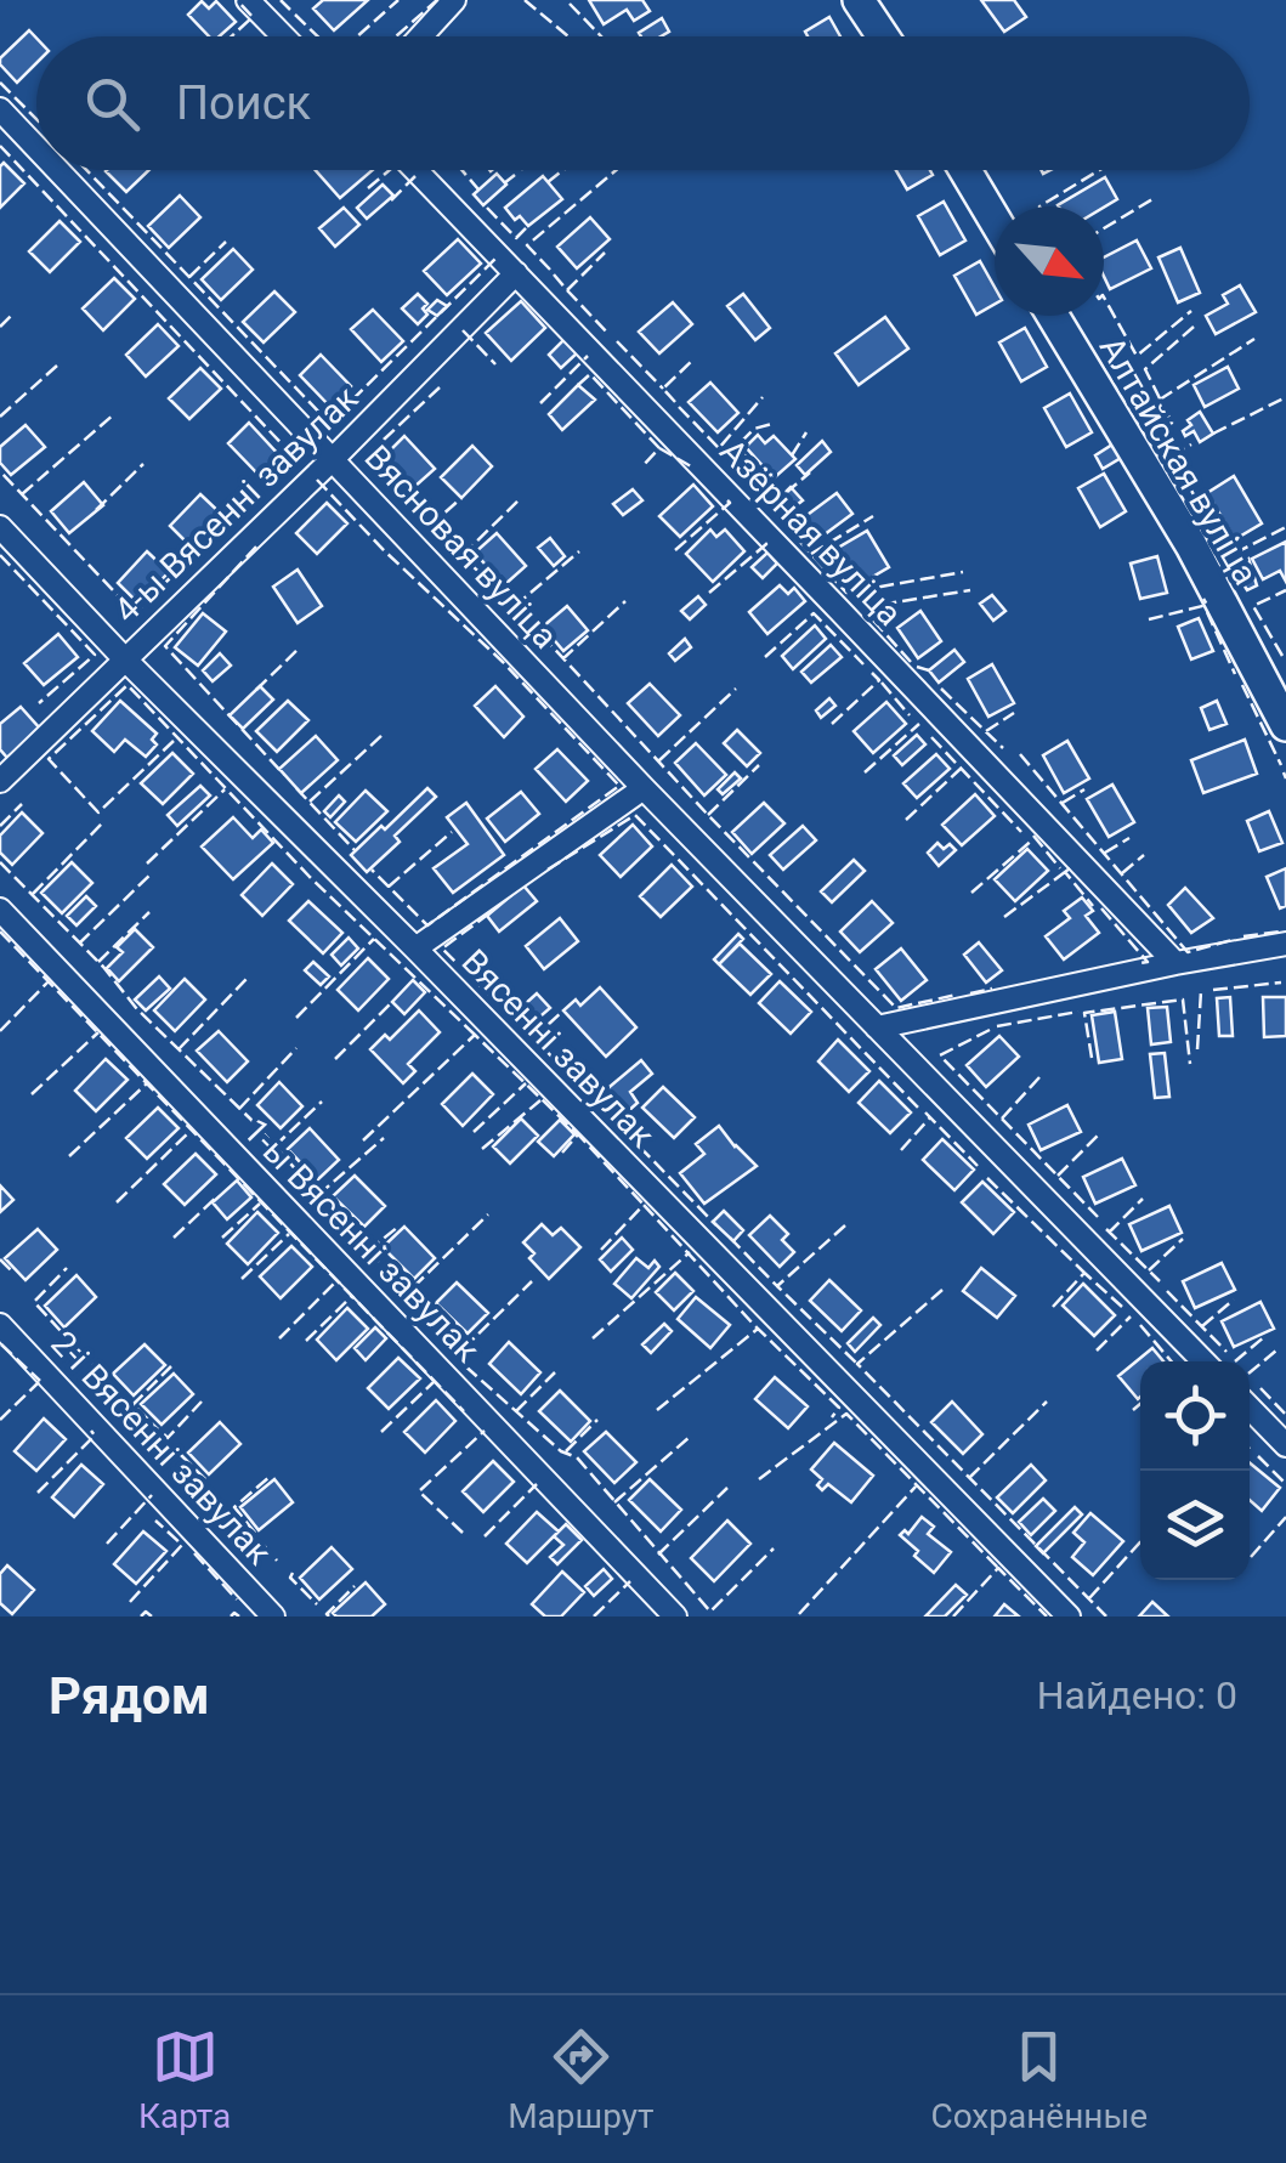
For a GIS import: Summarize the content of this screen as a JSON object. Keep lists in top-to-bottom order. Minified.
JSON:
{"streets":{"main road":["Алтайская вуліца"],"street":["4-ы Вясенні завулак","Азёрная вуліца","Вясновая вуліца","Вясенні завулак","1-ы Вясенні завулак","2-і Вясенні завулак"]},"crossings":[["4-ы Вясенні завулак","Азёрная вуліца"],["4-ы Вясенні завулак","Вясновая вуліца"],["4-ы Вясенні завулак","Вясенні завулак"]],"north":"bottom right","page":{"search":"Поиск","heading":["Рядом","Найдено: 0"],"nav":["Карта","Маршрут","Сохранённые"]}}
